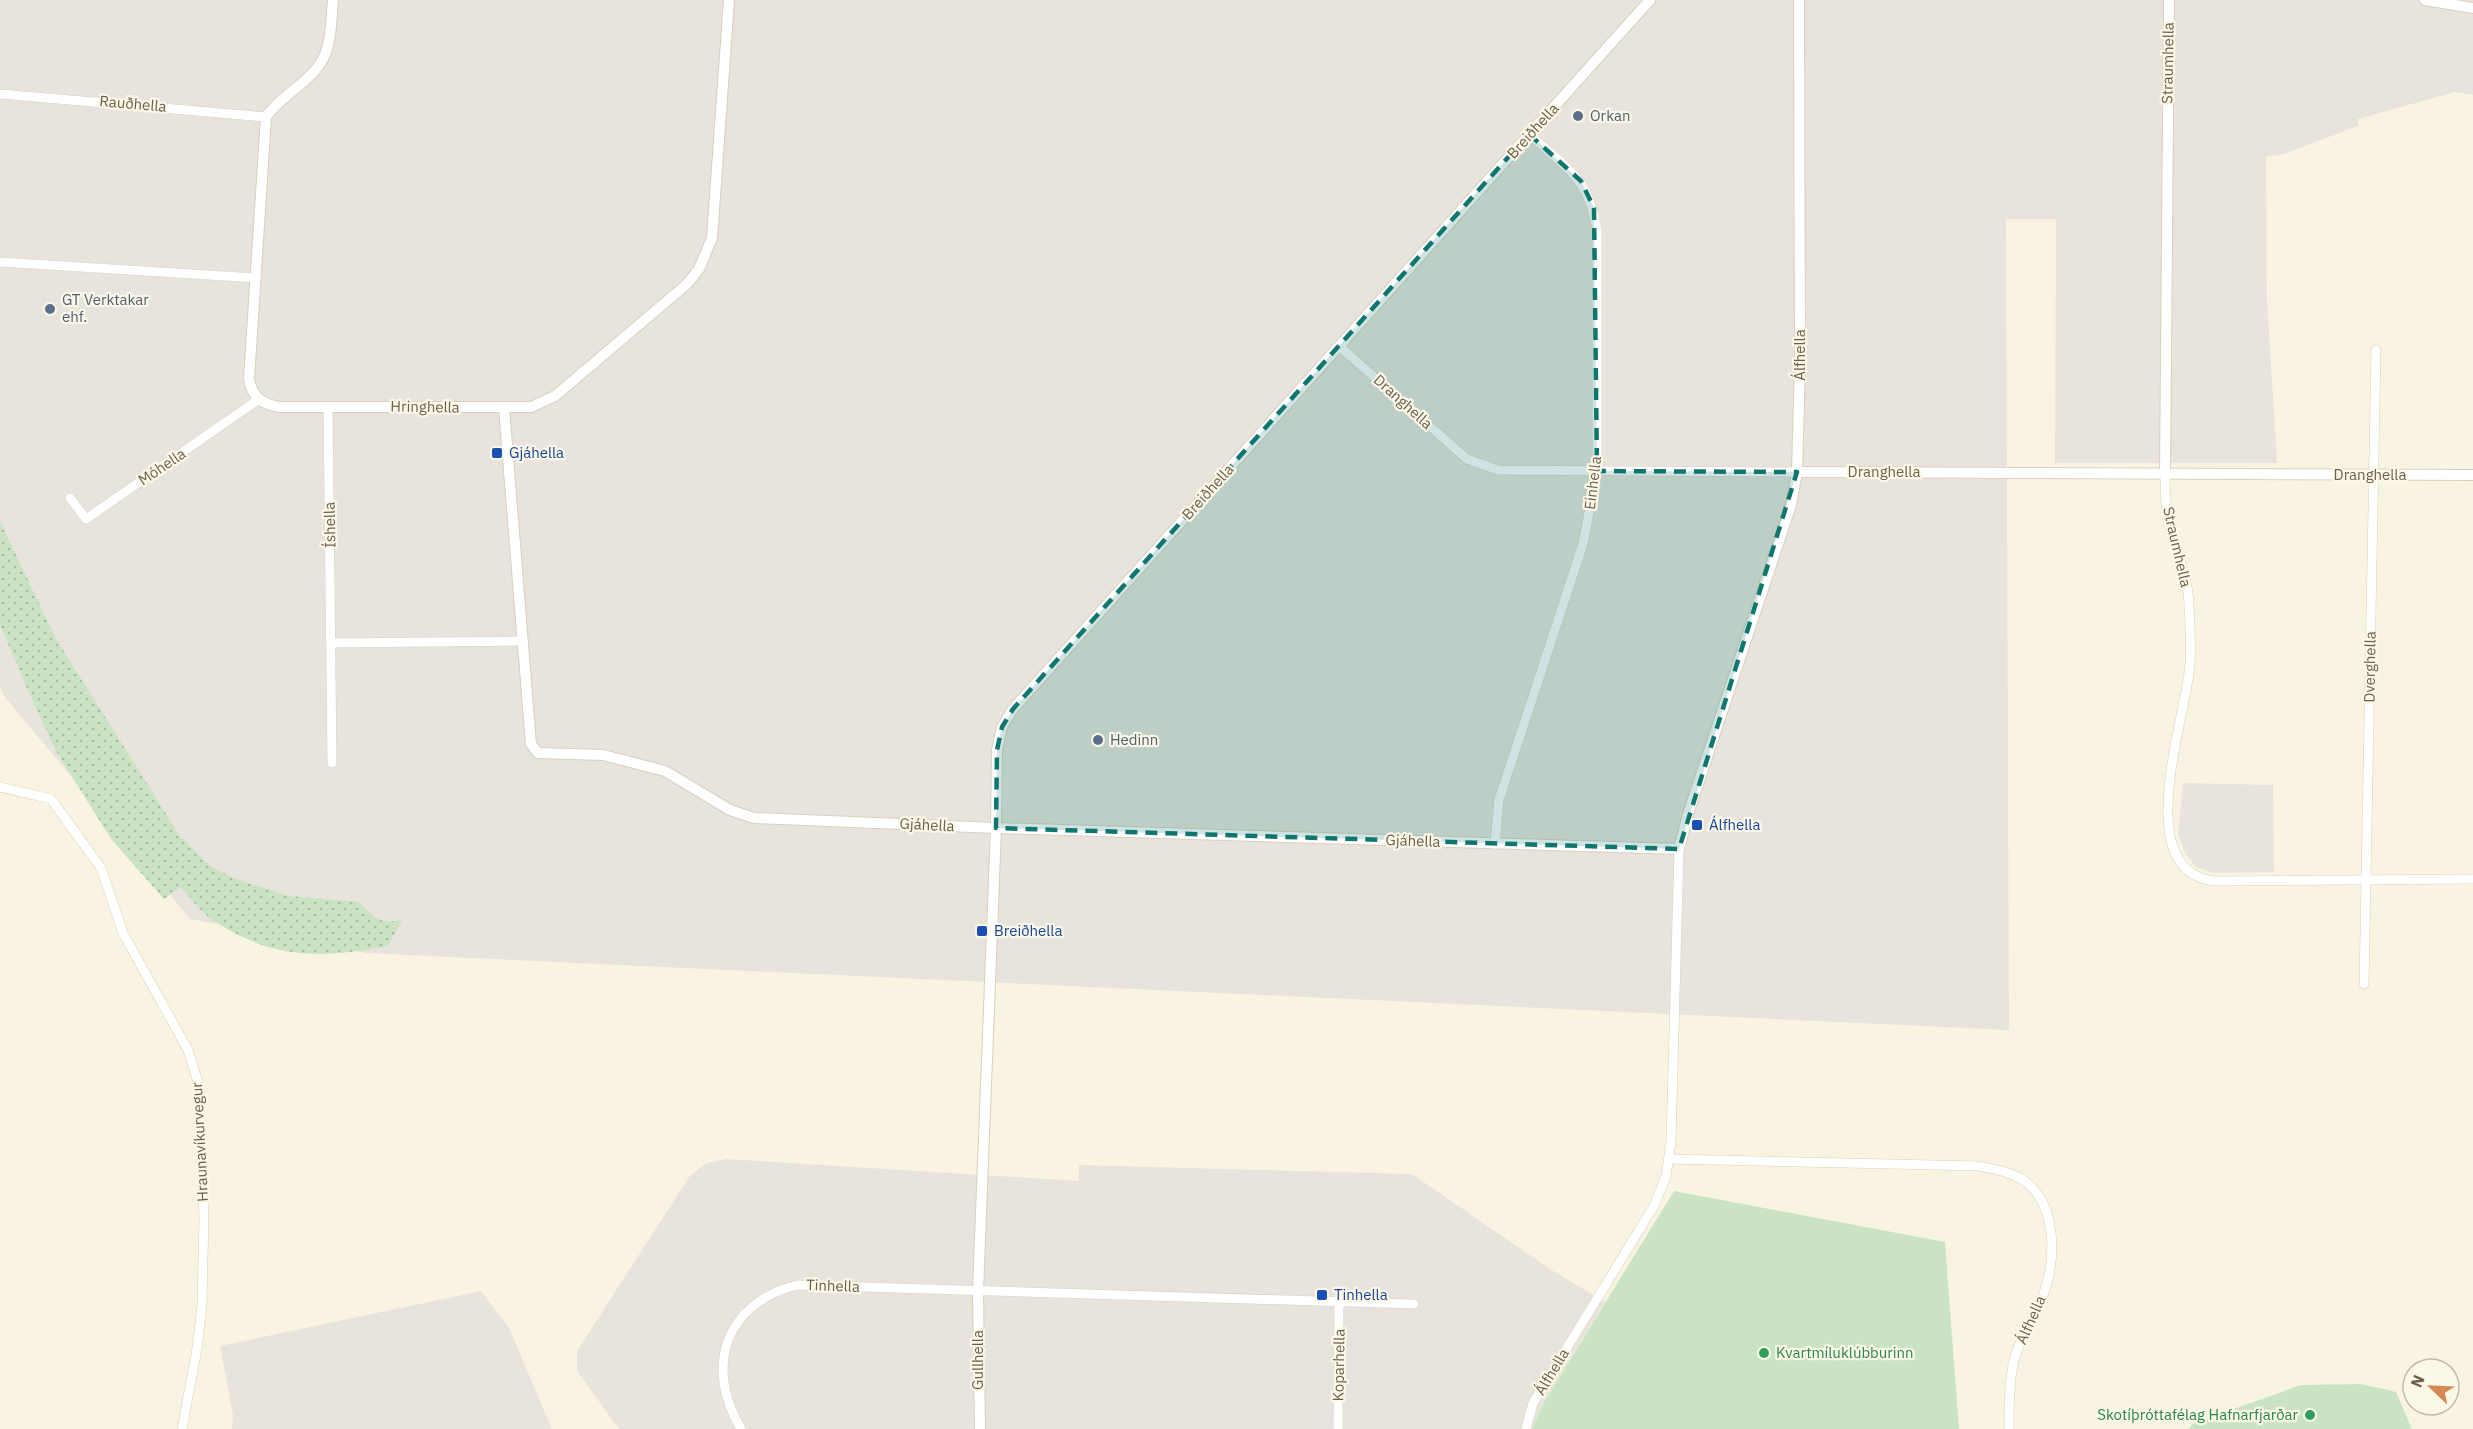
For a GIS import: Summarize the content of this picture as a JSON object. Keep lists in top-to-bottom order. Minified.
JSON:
{"streets":{"street":["Straumhella","Rauðhella","Breiðhella","Álfhella","Dranghella","Hringhella","Móhella","Einhella","Íshella","Dverghella","Gjáhella","Hraunavíkurvegur","Tinhella","Gullhella","Koparhella"]},"crossings":[["Straumhella","Dranghella"],["Straumhella","Dverghella"],["Breiðhella","Dranghella"],["Breiðhella","Einhella"],["Breiðhella","Gjáhella"],["Breiðhella","Tinhella"],["Breiðhella","Gullhella"],["Álfhella","Dranghella"],["Álfhella","Gjáhella"],["Dranghella","Einhella"],["Dranghella","Dverghella"],["Hringhella","Móhella"],["Hringhella","Íshella"],["Hringhella","Gjáhella"],["Einhella","Gjáhella"],["Tinhella","Gullhella"],["Tinhella","Koparhella"]],"places":{"other":["Orkan","GT Verktakar ehf.","Hedinn","Kvartmíluklúbburinn","Skotíþróttafélag Hafnarfjarðar"],"transit":["Gjáhella","Álfhella","Breiðhella","Tinhella"]},"north":"top left"}
